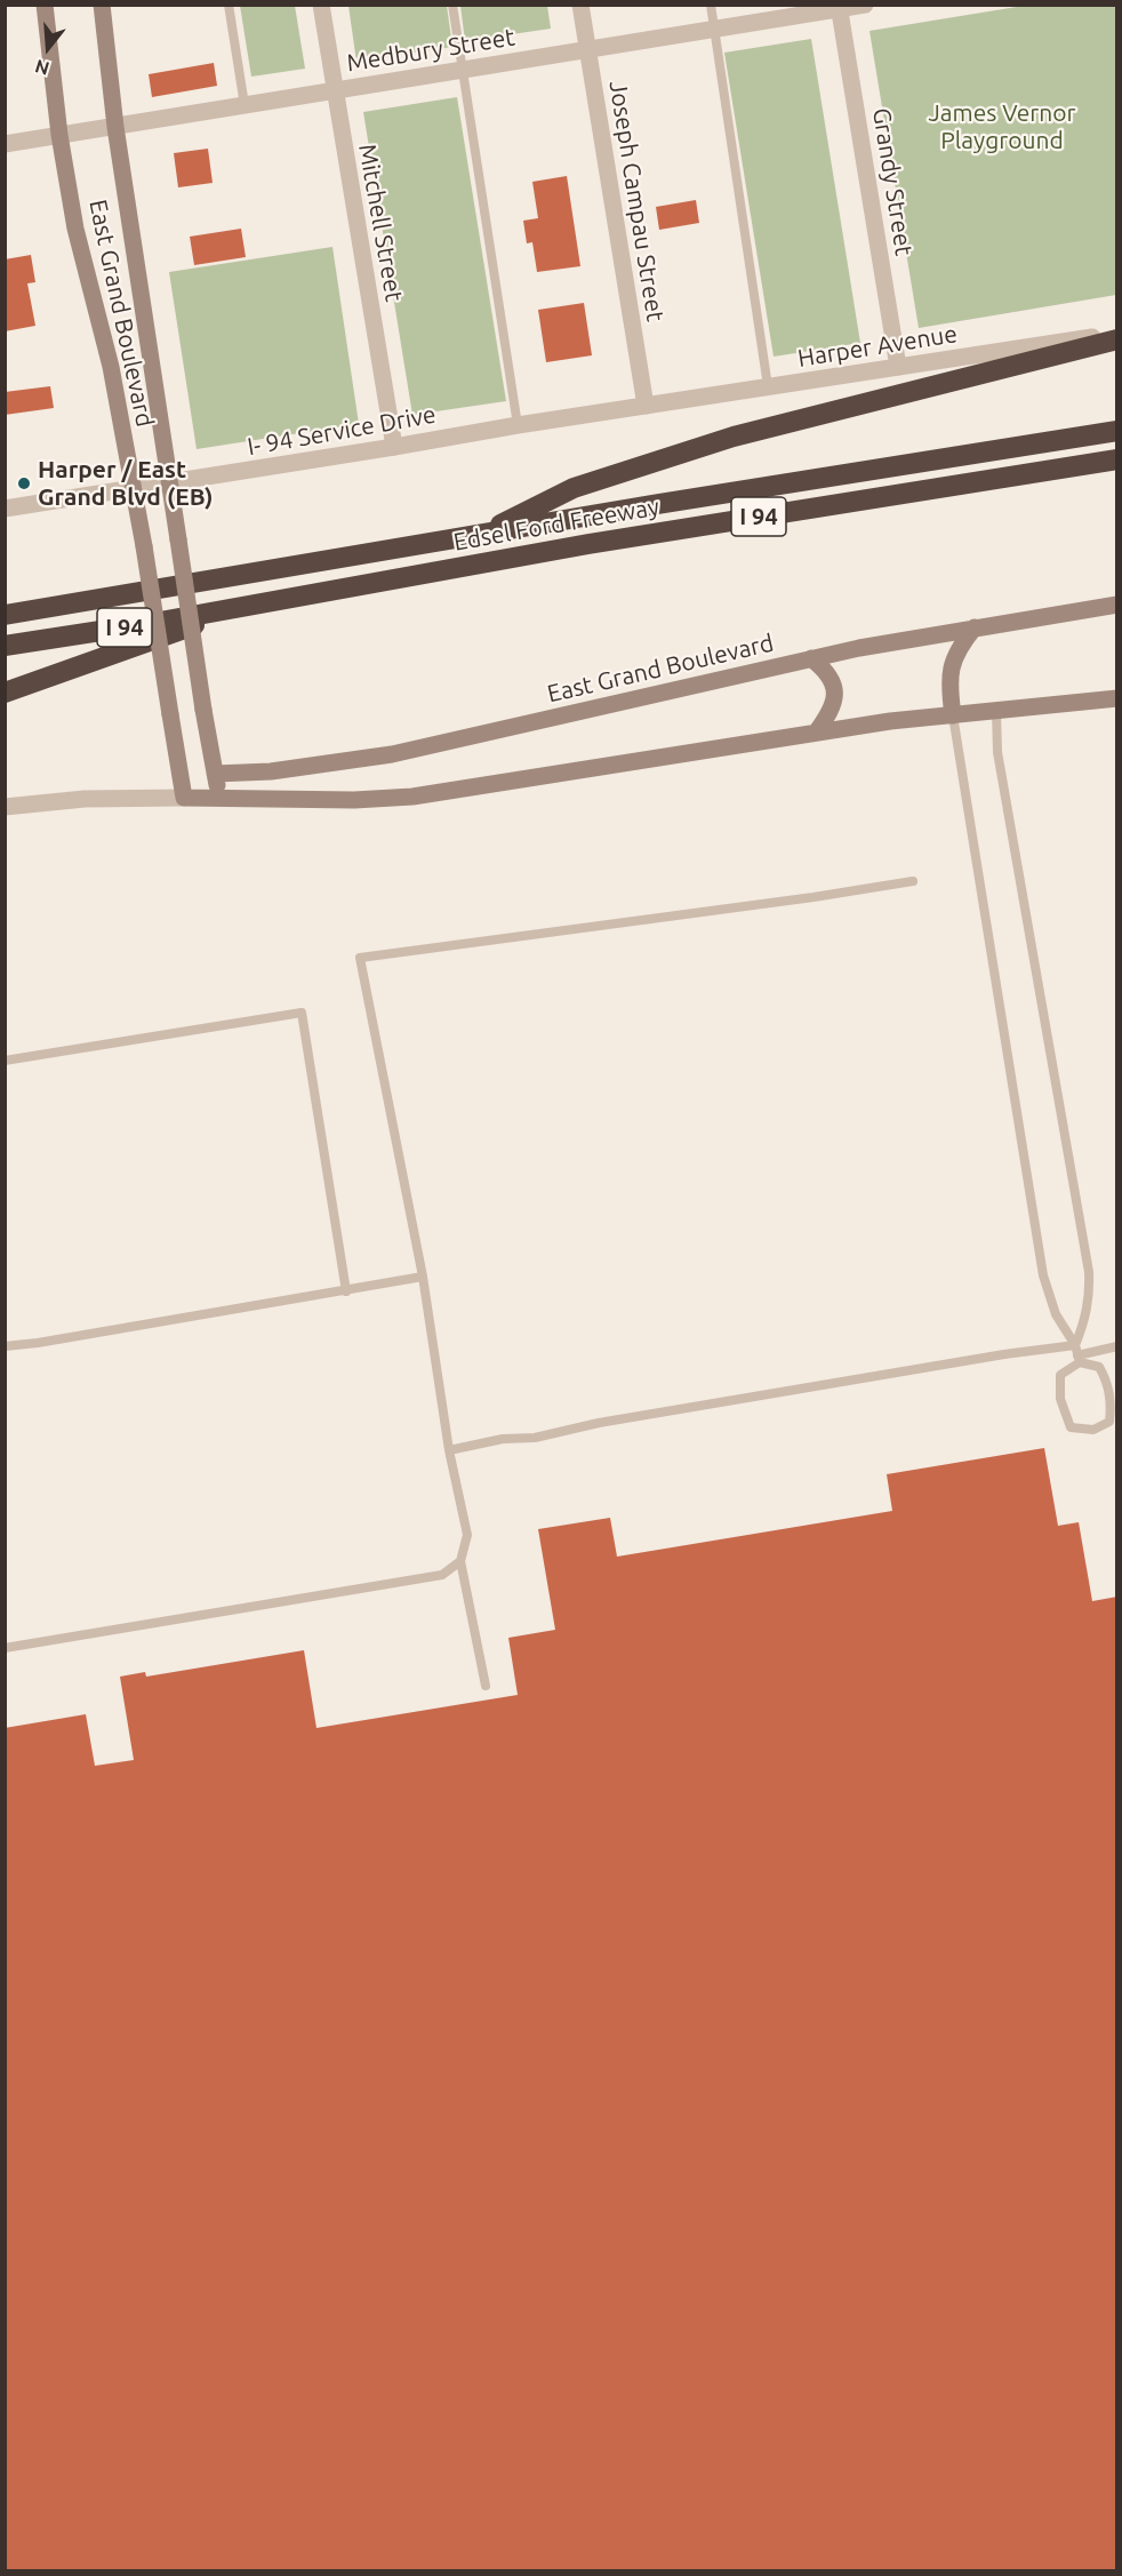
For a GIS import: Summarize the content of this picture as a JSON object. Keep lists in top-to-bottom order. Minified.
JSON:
{"streets":{"highway":["I 94","Edsel Ford Freeway"],"main road":["East Grand Boulevard"],"street":["Medbury Street","Grandy Street","Joseph Campau Street","Mitchell Street","Harper Avenue","I- 94 Service Drive"]},"crossings":[["Medbury Street","Grandy Street"],["Medbury Street","Joseph Campau Street"],["Medbury Street","Mitchell Street"],["Medbury Street","East Grand Boulevard"],["Grandy Street","Harper Avenue"],["Joseph Campau Street","Harper Avenue"],["Joseph Campau Street","I- 94 Service Drive"],["Mitchell Street","I- 94 Service Drive"],["East Grand Boulevard","I- 94 Service Drive"],["Harper Avenue","I- 94 Service Drive"]],"parks":["James Vernor Playground"],"places":["Harper / East Grand Blvd (EB)"],"north":"bottom"}
